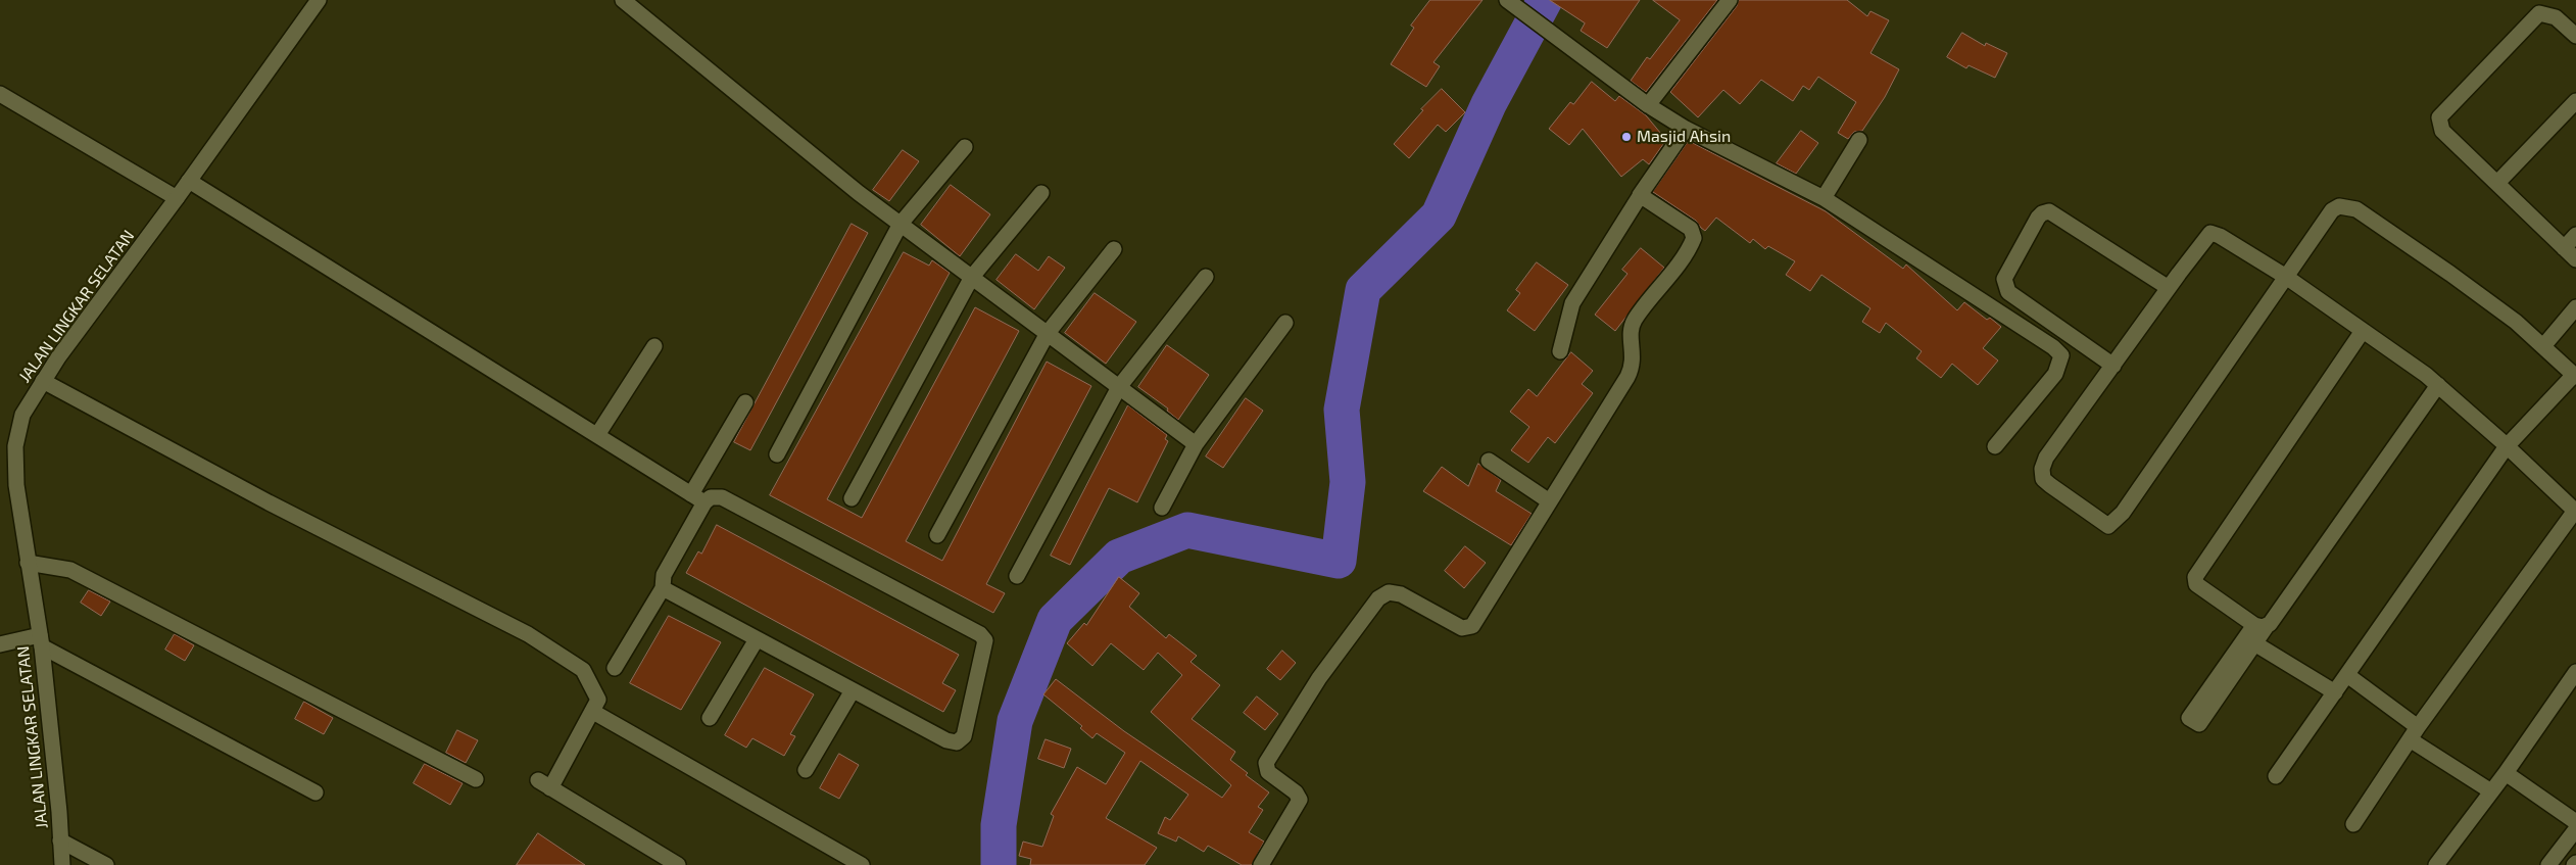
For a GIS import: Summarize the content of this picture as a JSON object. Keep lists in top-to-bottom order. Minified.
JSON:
{"streets":{"street":["JALAN LINGKAR SELATAN"]},"places":["Masjid Ahsin"]}
